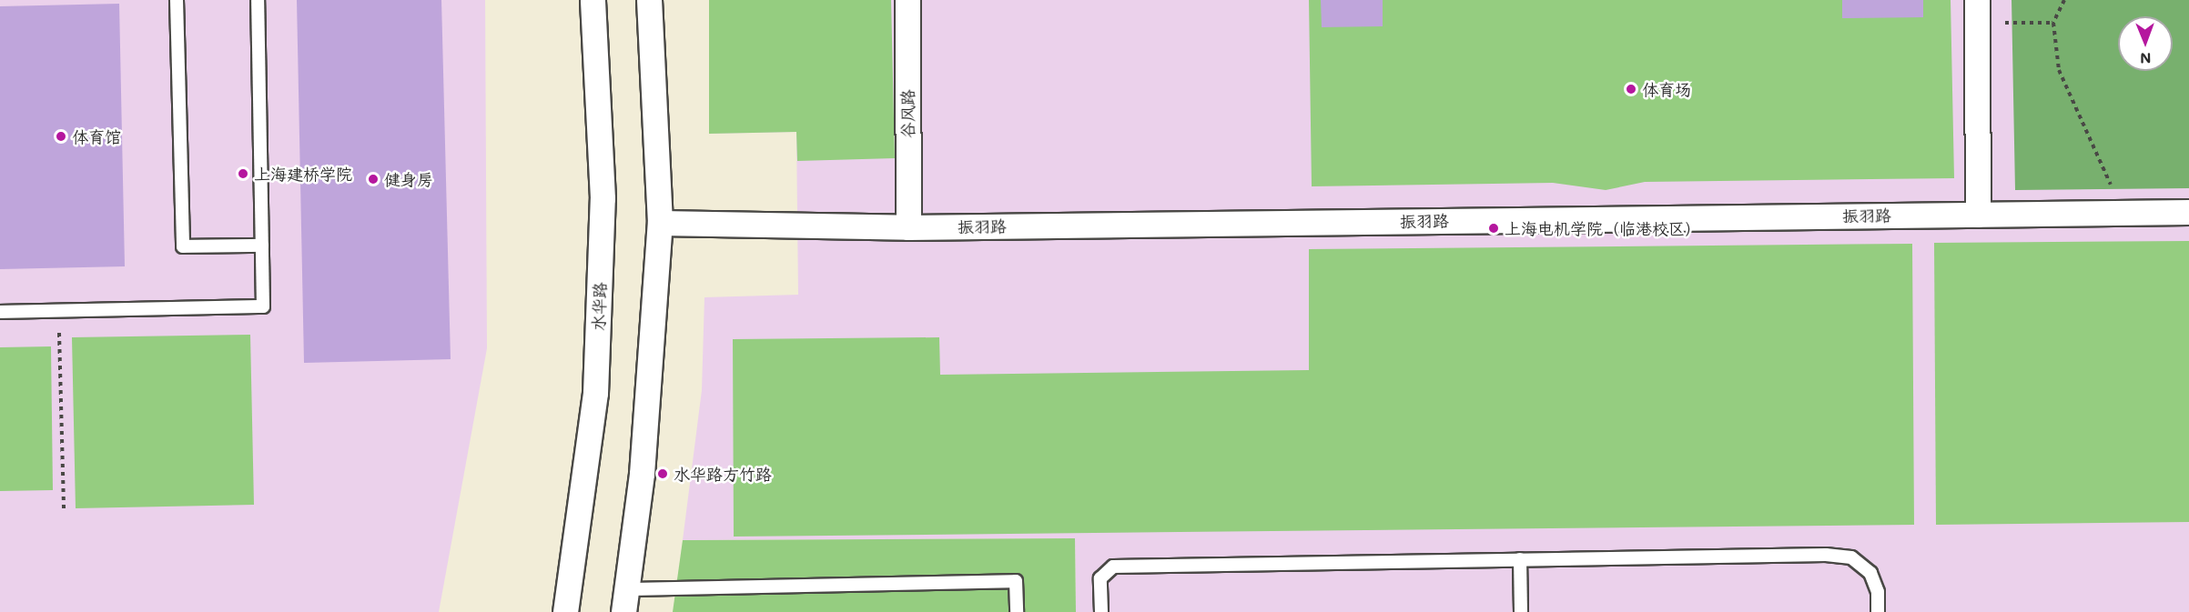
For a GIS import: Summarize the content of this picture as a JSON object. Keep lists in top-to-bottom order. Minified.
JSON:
{"streets":{"street":["谷风路","振羽路","水华路"]},"crossings":[["谷风路","振羽路"]],"places":["体育场","体育馆","上海建桥学院","健身房","上海电机学院（临港校区）","水华路方竹路"],"north":"bottom"}
